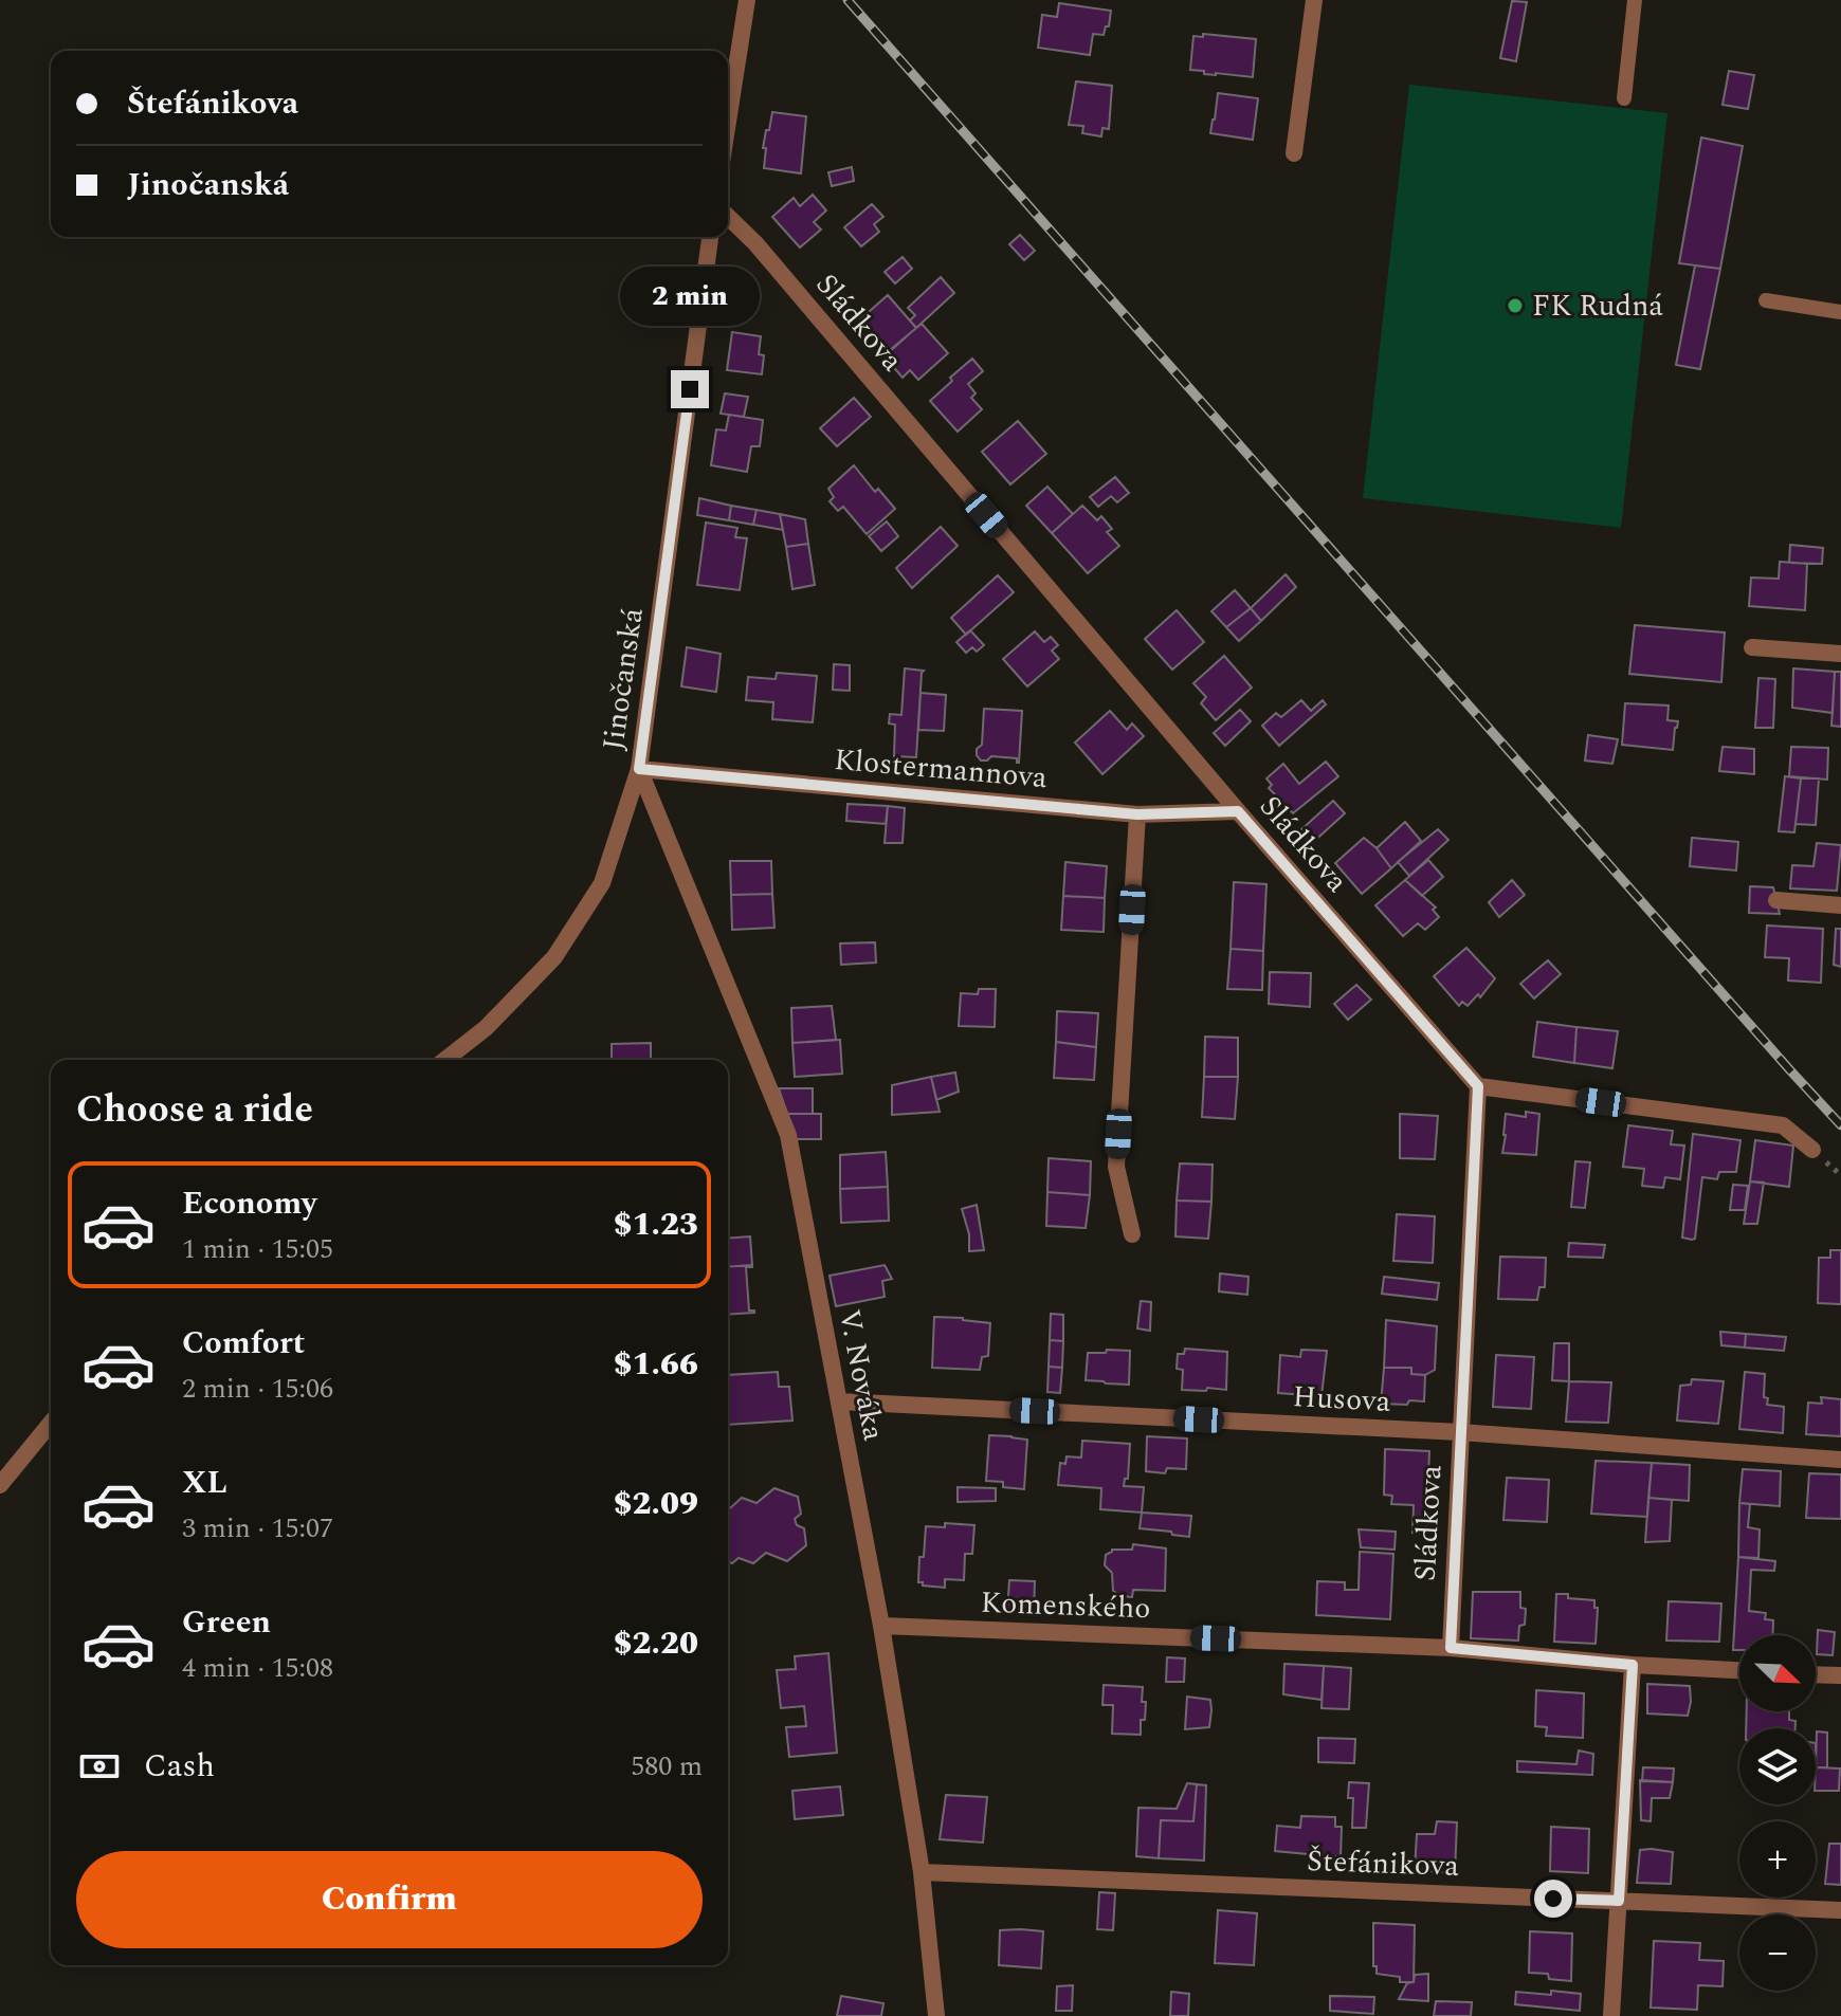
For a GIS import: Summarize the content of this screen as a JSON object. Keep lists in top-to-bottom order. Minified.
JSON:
{"streets":{"street":["Sládkova","Jinočanská","Klostermannova","V. Nováka","Husova","Komenského","Štefánikova"]},"crossings":[["Sládkova","Klostermannova"],["Sládkova","Husova"],["Sládkova","Komenského"],["Jinočanská","Klostermannova"],["Jinočanská","V. Nováka"],["Klostermannova","V. Nováka"],["V. Nováka","Husova"],["V. Nováka","Komenského"],["V. Nováka","Štefánikova"]],"places":["FK Rudná"],"north":"bottom right","page":{"banner":["Štefánikova","Jinočanská"],"bubble":"2 min","heading":"Choose a ride","list":[{"name":"Economy","note":"1 min · 15:05","value":"$1.23"},{"name":"Comfort","note":"2 min · 15:06","value":"$1.66"},{"name":"XL","note":"3 min · 15:07","value":"$2.09"},{"name":"Green","note":"4 min · 15:08","value":"$2.20"}],"map_buttons":["+","−"],"pay":["Cash","580 m"],"buttons":"Confirm"}}
